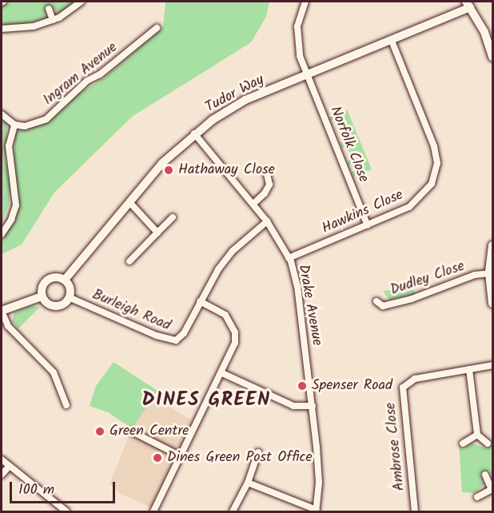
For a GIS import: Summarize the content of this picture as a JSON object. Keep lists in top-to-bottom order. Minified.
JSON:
{"streets":{"street":["Ingram Avenue","Tudor Way","Norfolk Close","Hawkins Close","Dudley Close","Drake Avenue","Burleigh Road","Ambrose Close"]},"crossings":[["Tudor Way","Norfolk Close"],["Tudor Way","Hawkins Close"],["Tudor Way","Drake Avenue"],["Tudor Way","Burleigh Road"],["Norfolk Close","Hawkins Close"],["Hawkins Close","Drake Avenue"],["Drake Avenue","Burleigh Road"]],"districts":["DINES GREEN"],"places":["Hathaway Close","Spenser Road","Green Centre","Dines Green Post Office"],"scale_bar":"100 m"}
